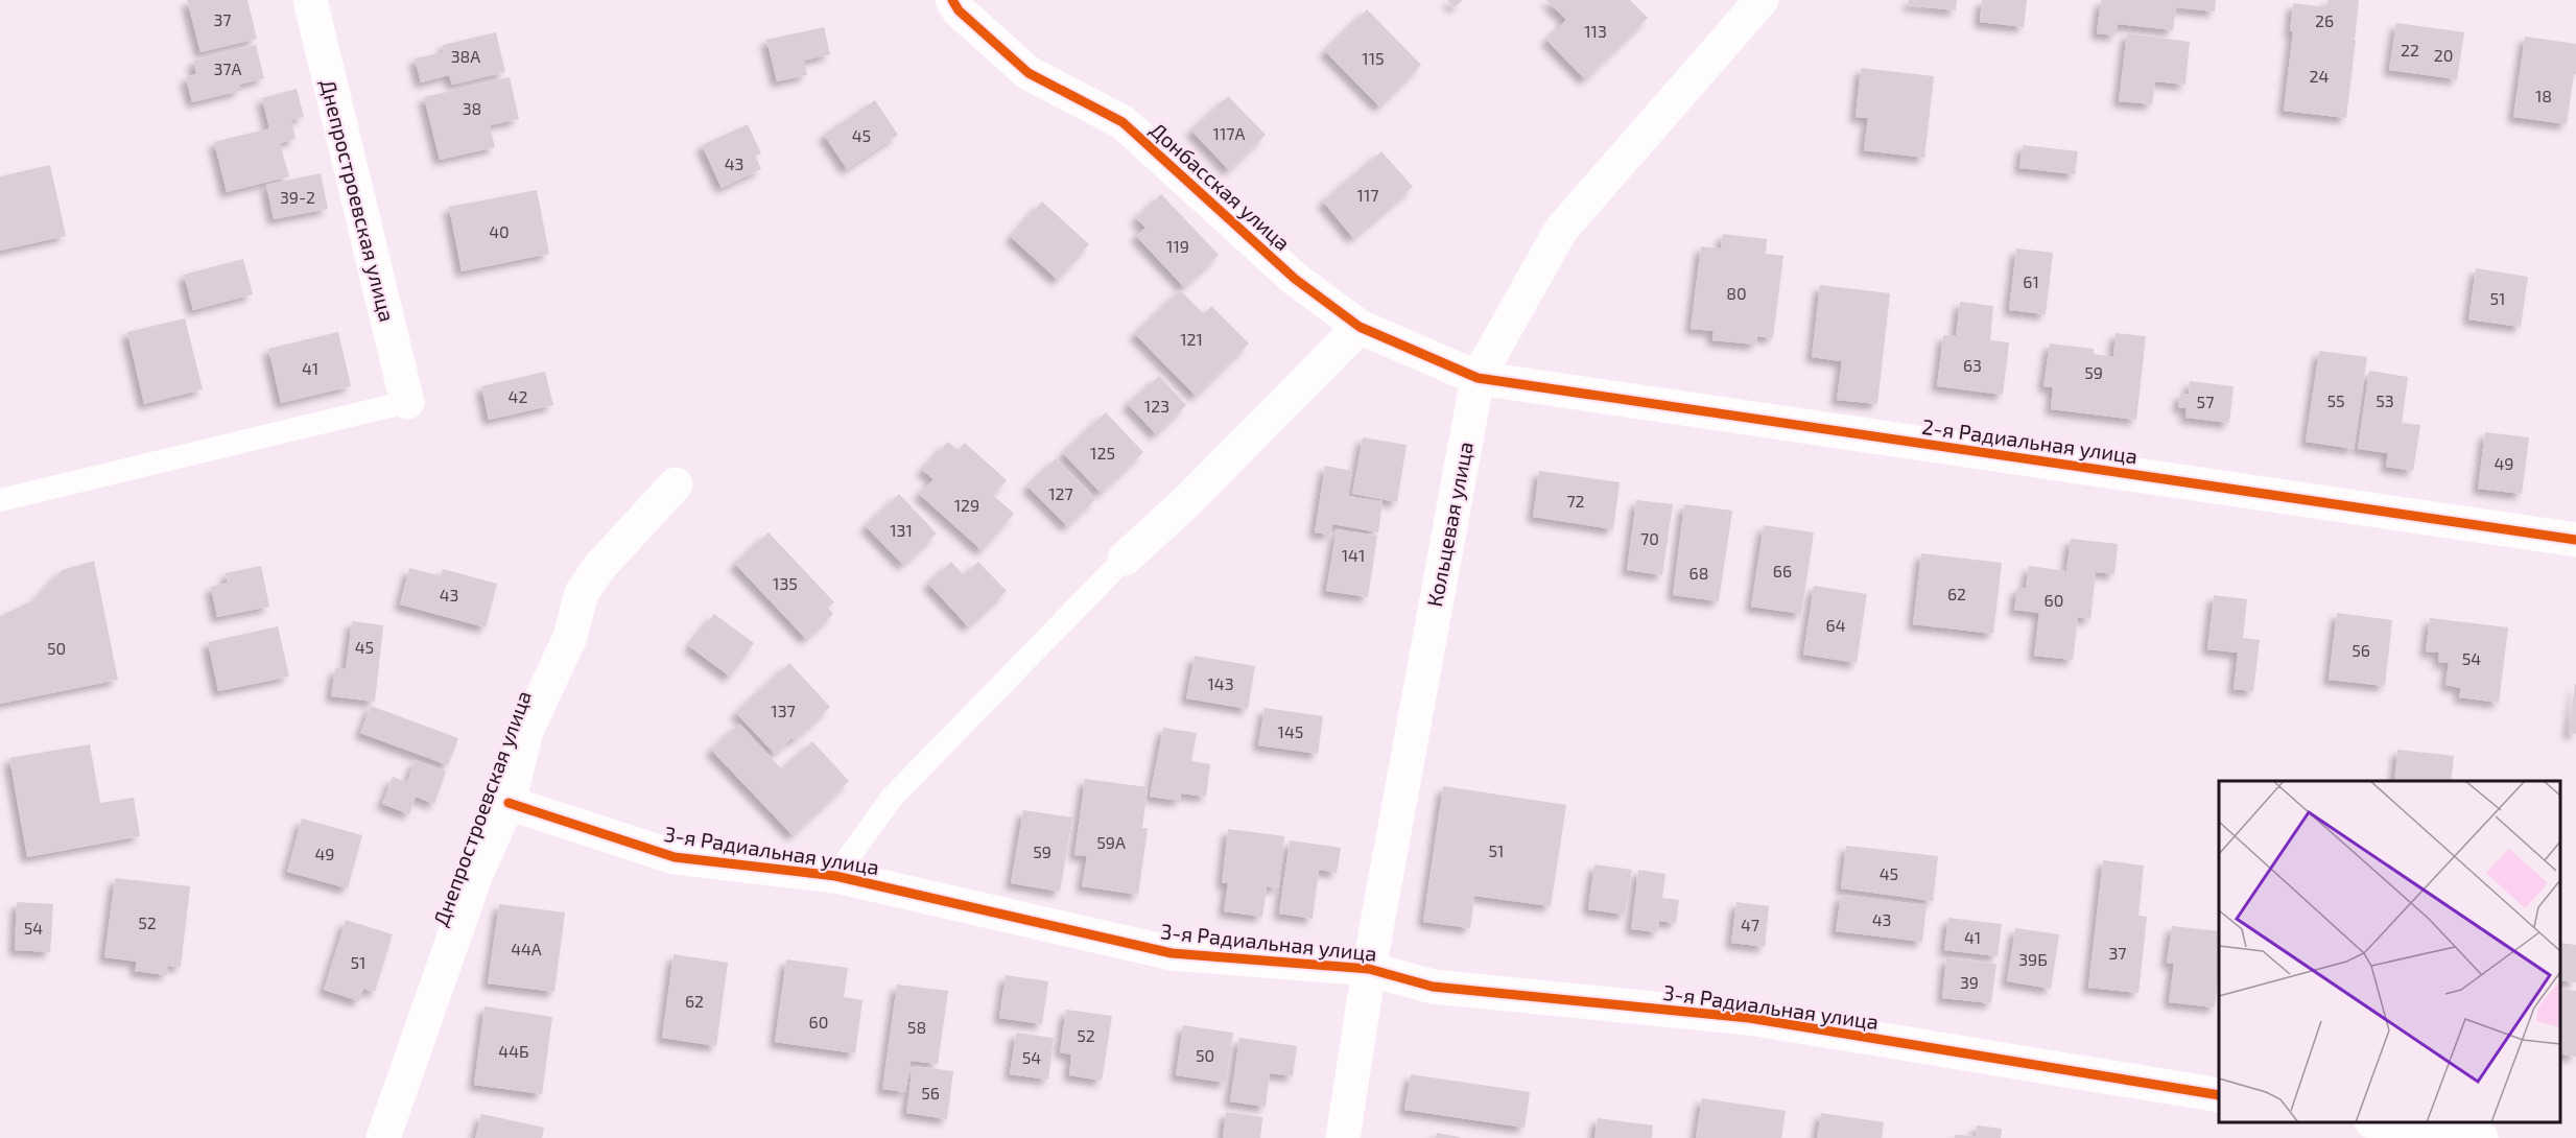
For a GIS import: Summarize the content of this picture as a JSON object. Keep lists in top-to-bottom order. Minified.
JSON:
{"streets":{"street":["Донбасская улица","Днепростроевская улица","2-я Радиальная улица","Кольцевая улица","3-я Радиальная улица"]},"crossings":[["Донбасская улица","2-я Радиальная улица"],["Донбасская улица","Кольцевая улица"],["Днепростроевская улица","3-я Радиальная улица"],["2-я Радиальная улица","Кольцевая улица"],["Кольцевая улица","3-я Радиальная улица"]],"house_numbers":["37","26","113","22","20","38А","115","37А","24","18","38","117А","45","43","117","39-2","40","119","61","80","51","121","63","41","59","42","55","53","57","123","125","49","127","72","129","131","70","141","66","68","135","62","43","60","64","45","50","56","54","143","137","145","59А","51","59","49","45","43","52","47","54","41","44А","37","39Б","51","39","62","60","58","52","44Б","50","54","56"]}
